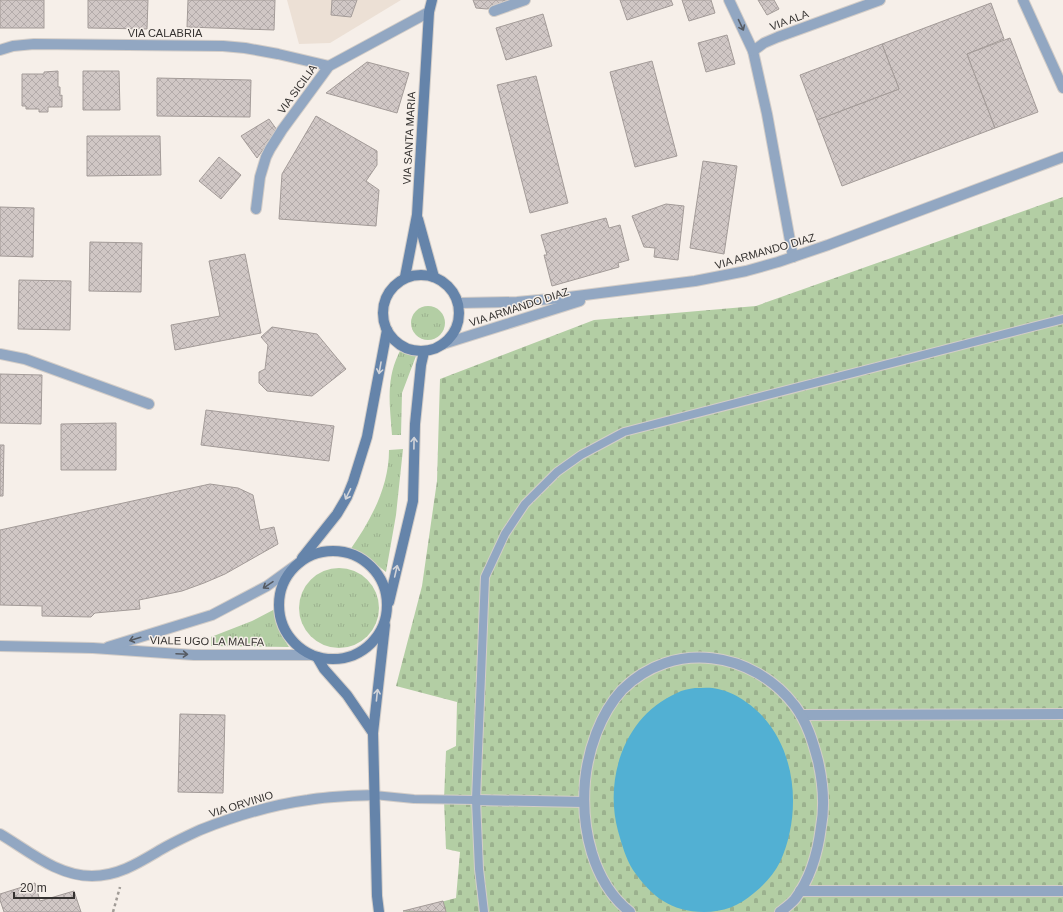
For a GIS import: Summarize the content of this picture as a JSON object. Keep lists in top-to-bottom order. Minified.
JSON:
{"streets":{"main road":["VIA SANTA MARIA"],"street":["VIA ALA","VIA CALABRIA","VIA SICILIA","VIA ARMANDO DIAZ","VIALE UGO LA MALFA","VIA ORVINIO"]},"crossings":[["VIA CALABRIA","VIA SICILIA"],["VIA SICILIA","VIA SANTA MARIA"],["VIA SANTA MARIA","VIA ARMANDO DIAZ"]],"scale_bar":"20 m"}
